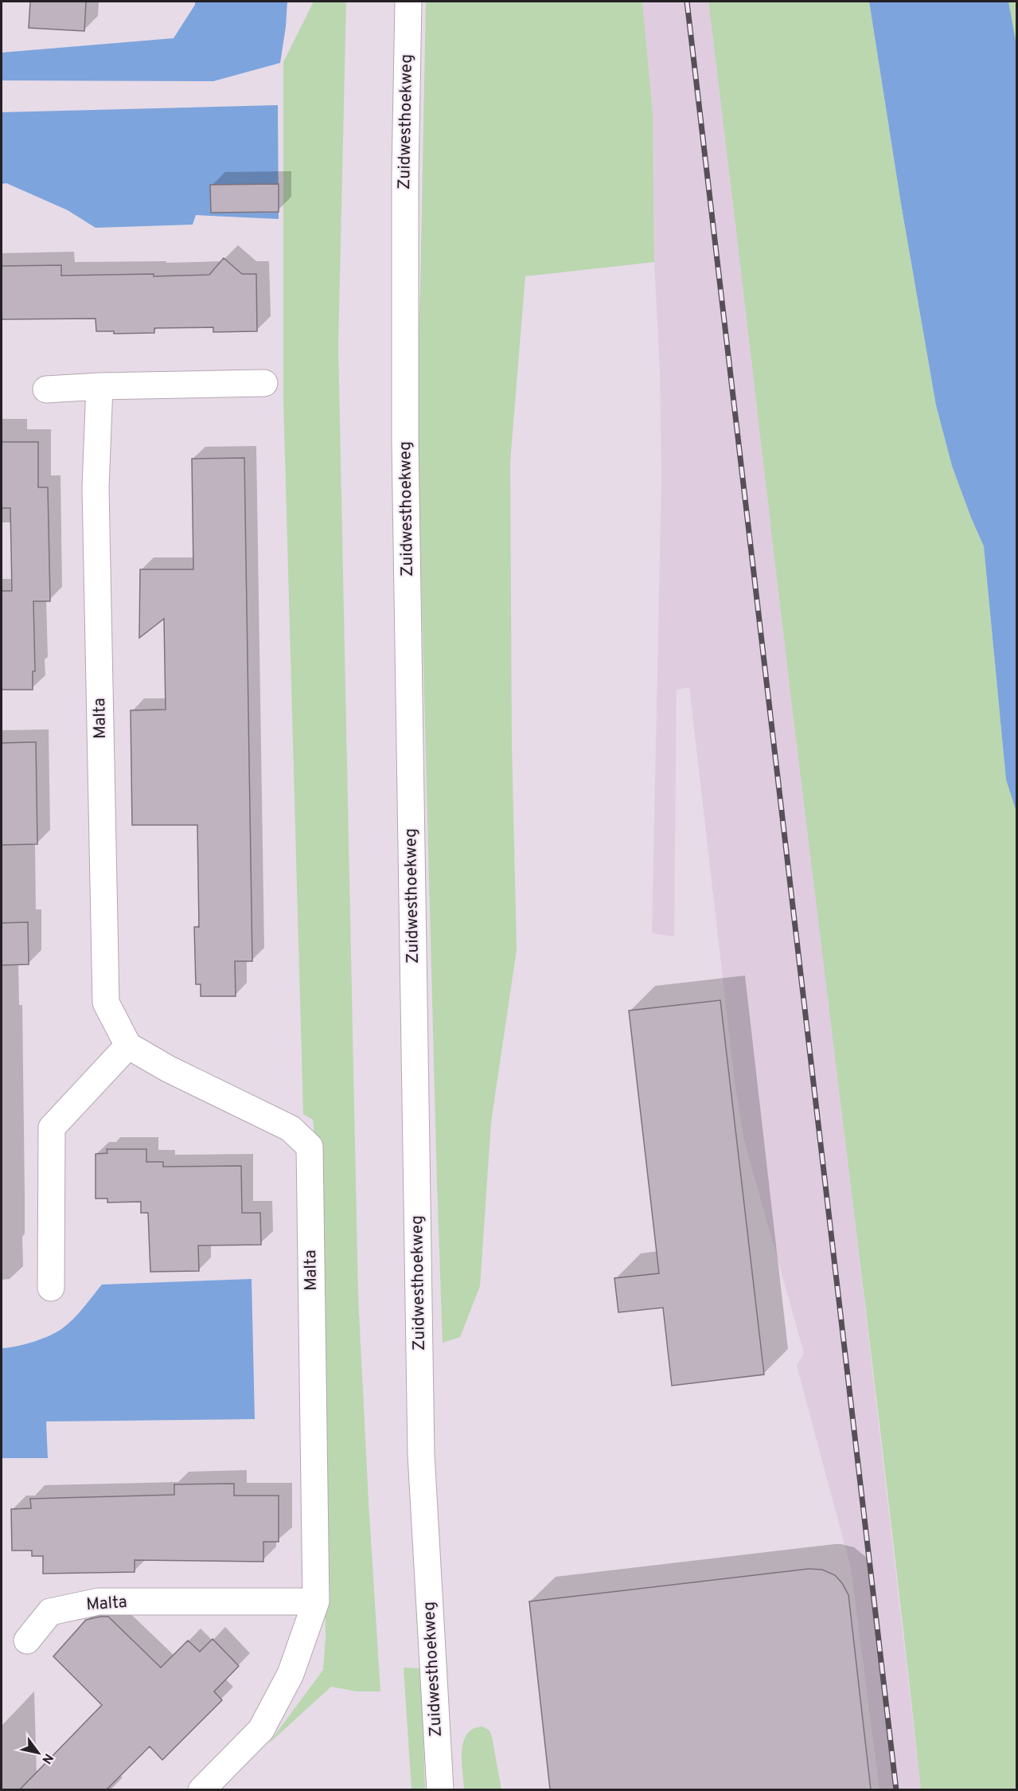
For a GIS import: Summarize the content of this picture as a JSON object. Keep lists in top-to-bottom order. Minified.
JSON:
{"streets":{"street":["Zuidwesthoekweg","Malta"]},"north":"bottom right"}
